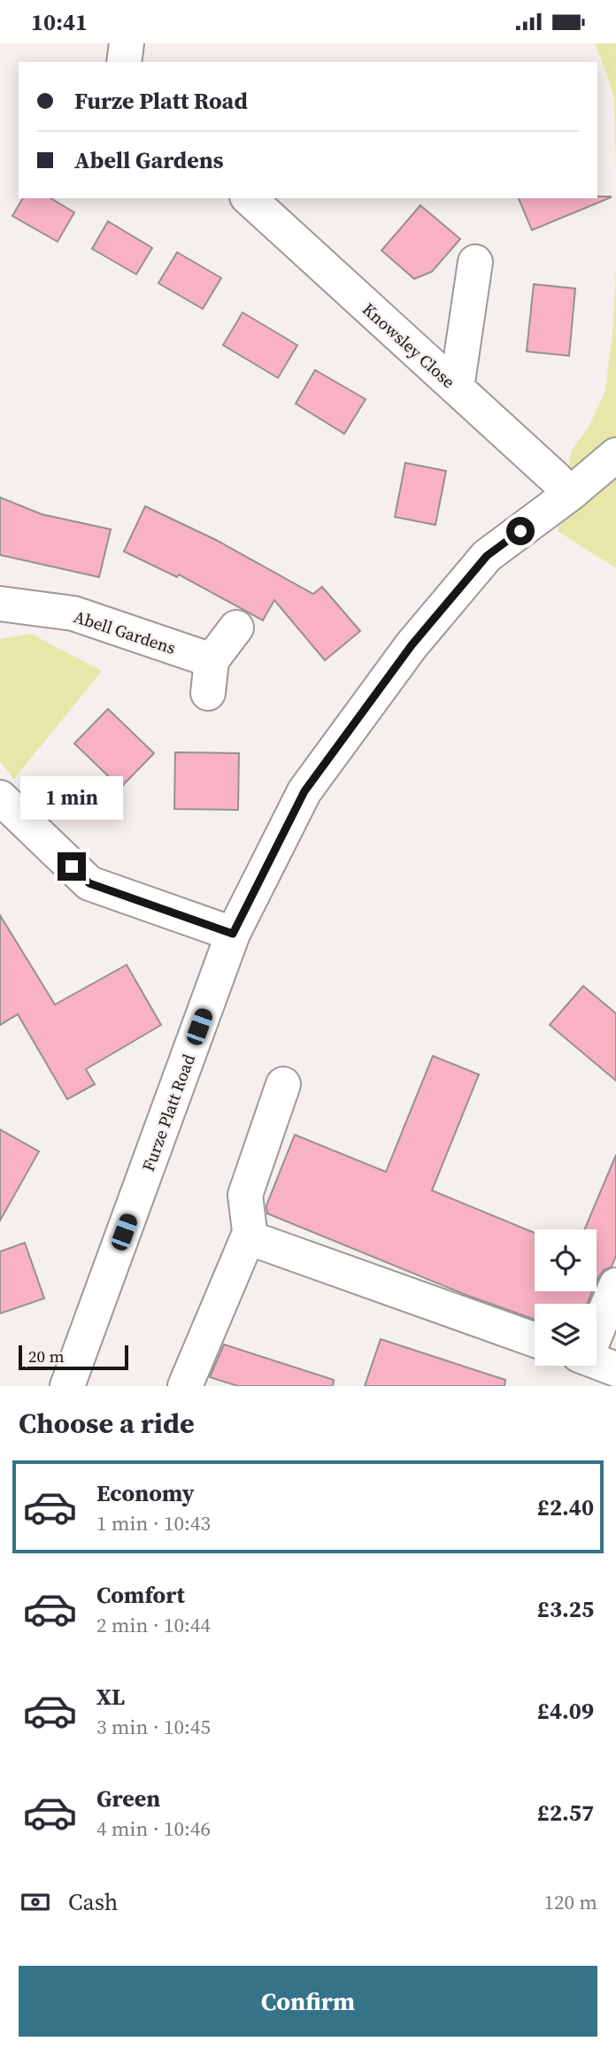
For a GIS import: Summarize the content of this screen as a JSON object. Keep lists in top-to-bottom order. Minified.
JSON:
{"streets":{"street":["Knowsley Close","Abell Gardens","Furze Platt Road"]},"crossings":[["Knowsley Close","Furze Platt Road"]],"scale_bar":"20 m","page":{"status":"10:41","banner":["Furze Platt Road","Abell Gardens"],"bubble":"1 min","scale":"20 m","heading":"Choose a ride","list":[{"name":"Economy","note":"1 min · 10:43","value":"£2.40"},{"name":"Comfort","note":"2 min · 10:44","value":"£3.25"},{"name":"XL","note":"3 min · 10:45","value":"£4.09"},{"name":"Green","note":"4 min · 10:46","value":"£2.57"}],"pay":["Cash","120 m"],"buttons":"Confirm"}}
